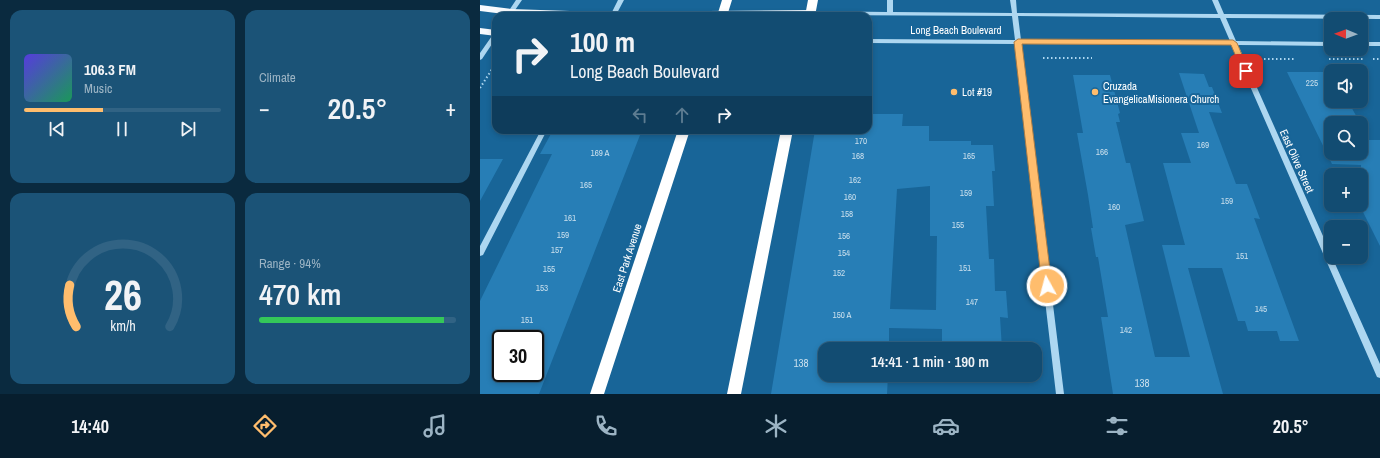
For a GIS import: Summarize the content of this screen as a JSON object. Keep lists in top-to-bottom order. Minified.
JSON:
{"streets":{"highway":["East Park Avenue"],"main road":["Long Beach Boulevard"],"street":["East Olive Street"]},"crossings":[["Long Beach Boulevard","East Olive Street"]],"places":["Lot #19","Cruzada EvangelicaMisionera Church"],"house_numbers":["225","170","169","166","169 A","168","165","162","165","159","160","159","160","158","161","155","159","156","157","154","151","151","155","152","153","147","145","150 A","151","142","138","138"],"north":"left","page":{"tile":["Climate",["Range · 94%","470 km"]],"map_buttons":["+","−"],"turn":["100 m","Long Beach Boulevard"],"song":["106.3 FM","Music"],"heat":["−","20.5°","+"],"limit":"30","trip":"14:41 · 1 min · 190 m","tabs":["14:40","20.5°"],"gauge":["26","km/h"]}}
